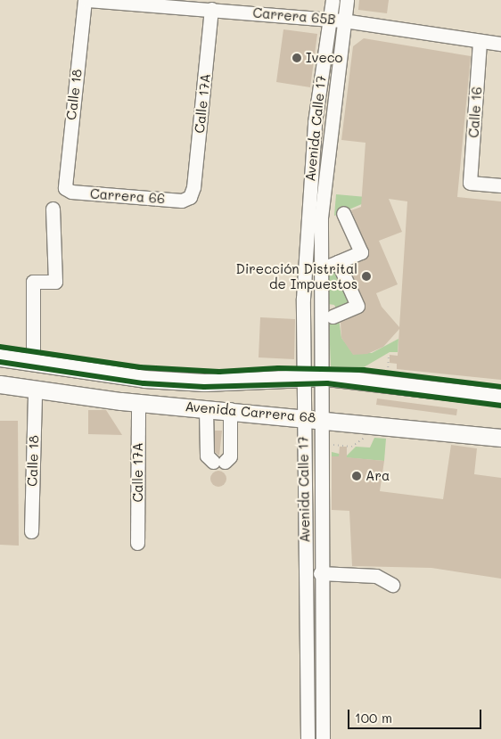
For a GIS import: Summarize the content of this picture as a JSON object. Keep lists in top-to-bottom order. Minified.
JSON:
{"streets":{"main road":["Avenida Carrera 68"],"street":["Carrera 65B","Calle 18","Calle 17A","Calle 16","Avenida Calle 17","Carrera 66"]},"crossings":[["Carrera 65B","Calle 18"],["Carrera 65B","Calle 17A"],["Carrera 65B","Calle 16"],["Carrera 65B","Avenida Calle 17"],["Calle 18","Carrera 66"],["Calle 18","Avenida Carrera 68"],["Calle 17A","Carrera 66"],["Calle 17A","Avenida Carrera 68"],["Avenida Calle 17","Avenida Carrera 68"]],"places":["Iveco","Dirección Distrital de Impuestos","Ara"],"scale_bar":"100 m"}
